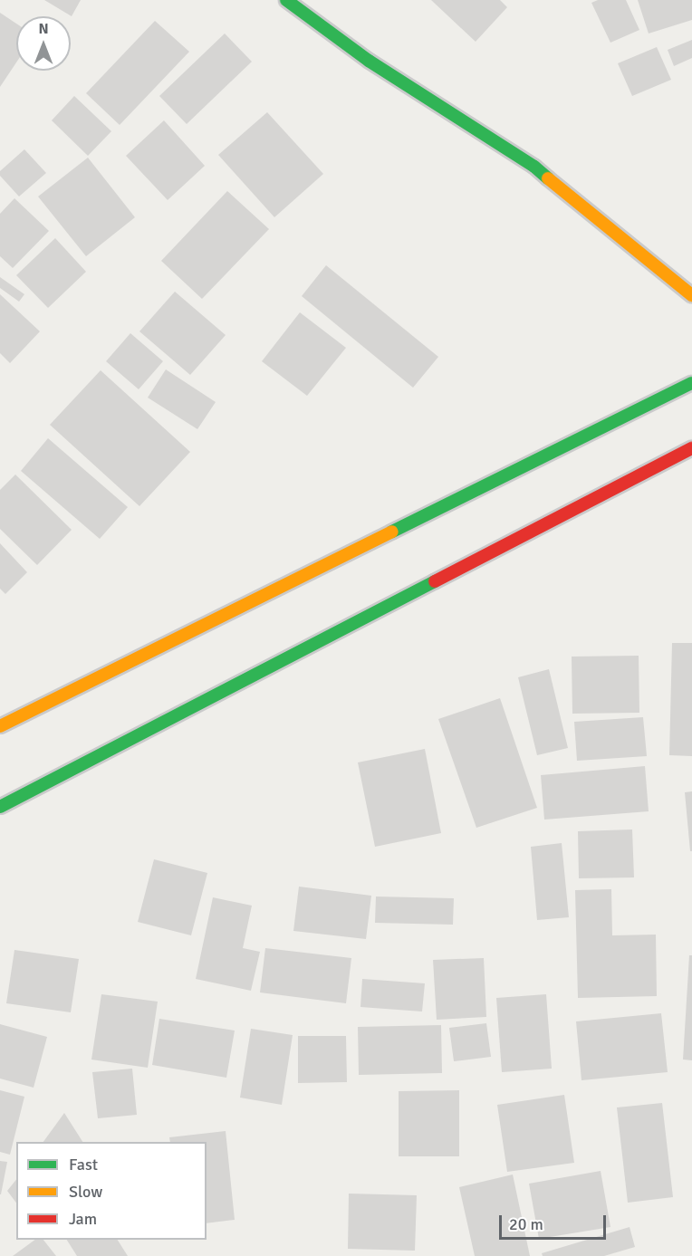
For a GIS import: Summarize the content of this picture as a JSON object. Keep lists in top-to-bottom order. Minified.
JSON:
{"legend":["Fast","Slow","Jam"],"scale_bar":"20 m","north":"top"}
